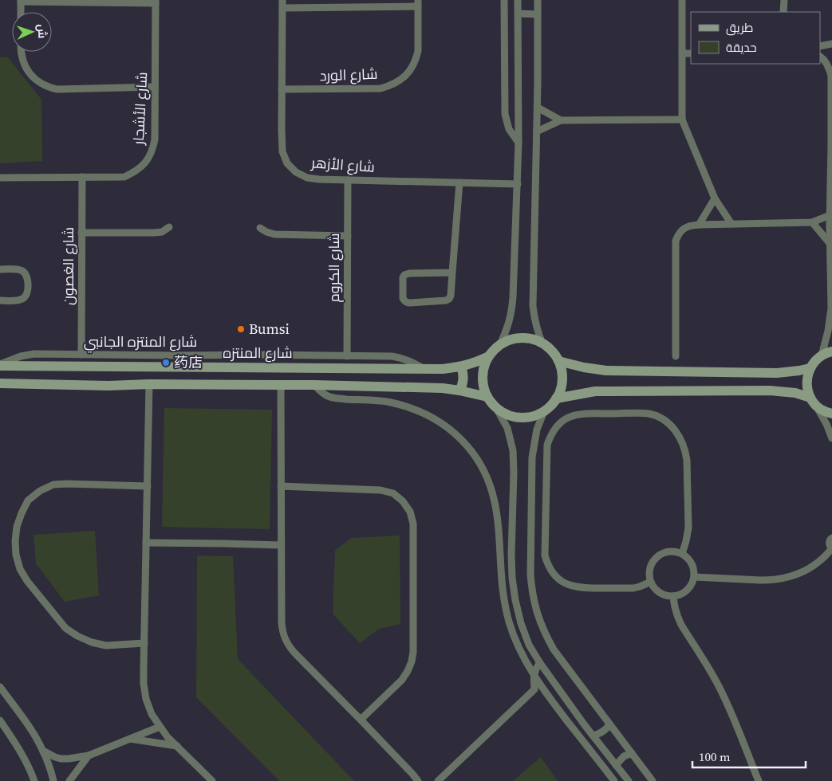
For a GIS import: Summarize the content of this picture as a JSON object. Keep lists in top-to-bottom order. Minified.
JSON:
{"streets":{"street":["شارع الورد","شارع الأشجار","شارع الأزهر","شارع الغصون","شارع الكروم","شارع المنتزه الجانبي","شارع المنتزه"]},"crossings":[["شارع الورد","شارع الأزهر"],["شارع الأشجار","شارع الغصون"],["شارع الأزهر","شارع الكروم"],["شارع الغصون","شارع المنتزه الجانبي"],["شارع الكروم","شارع المنتزه الجانبي"],["شارع المنتزه الجانبي","شارع المنتزه"]],"places":["Bumsi","药店"],"legend":["طريق","حديقة"],"scale_bar":"100 m","north":"right"}
